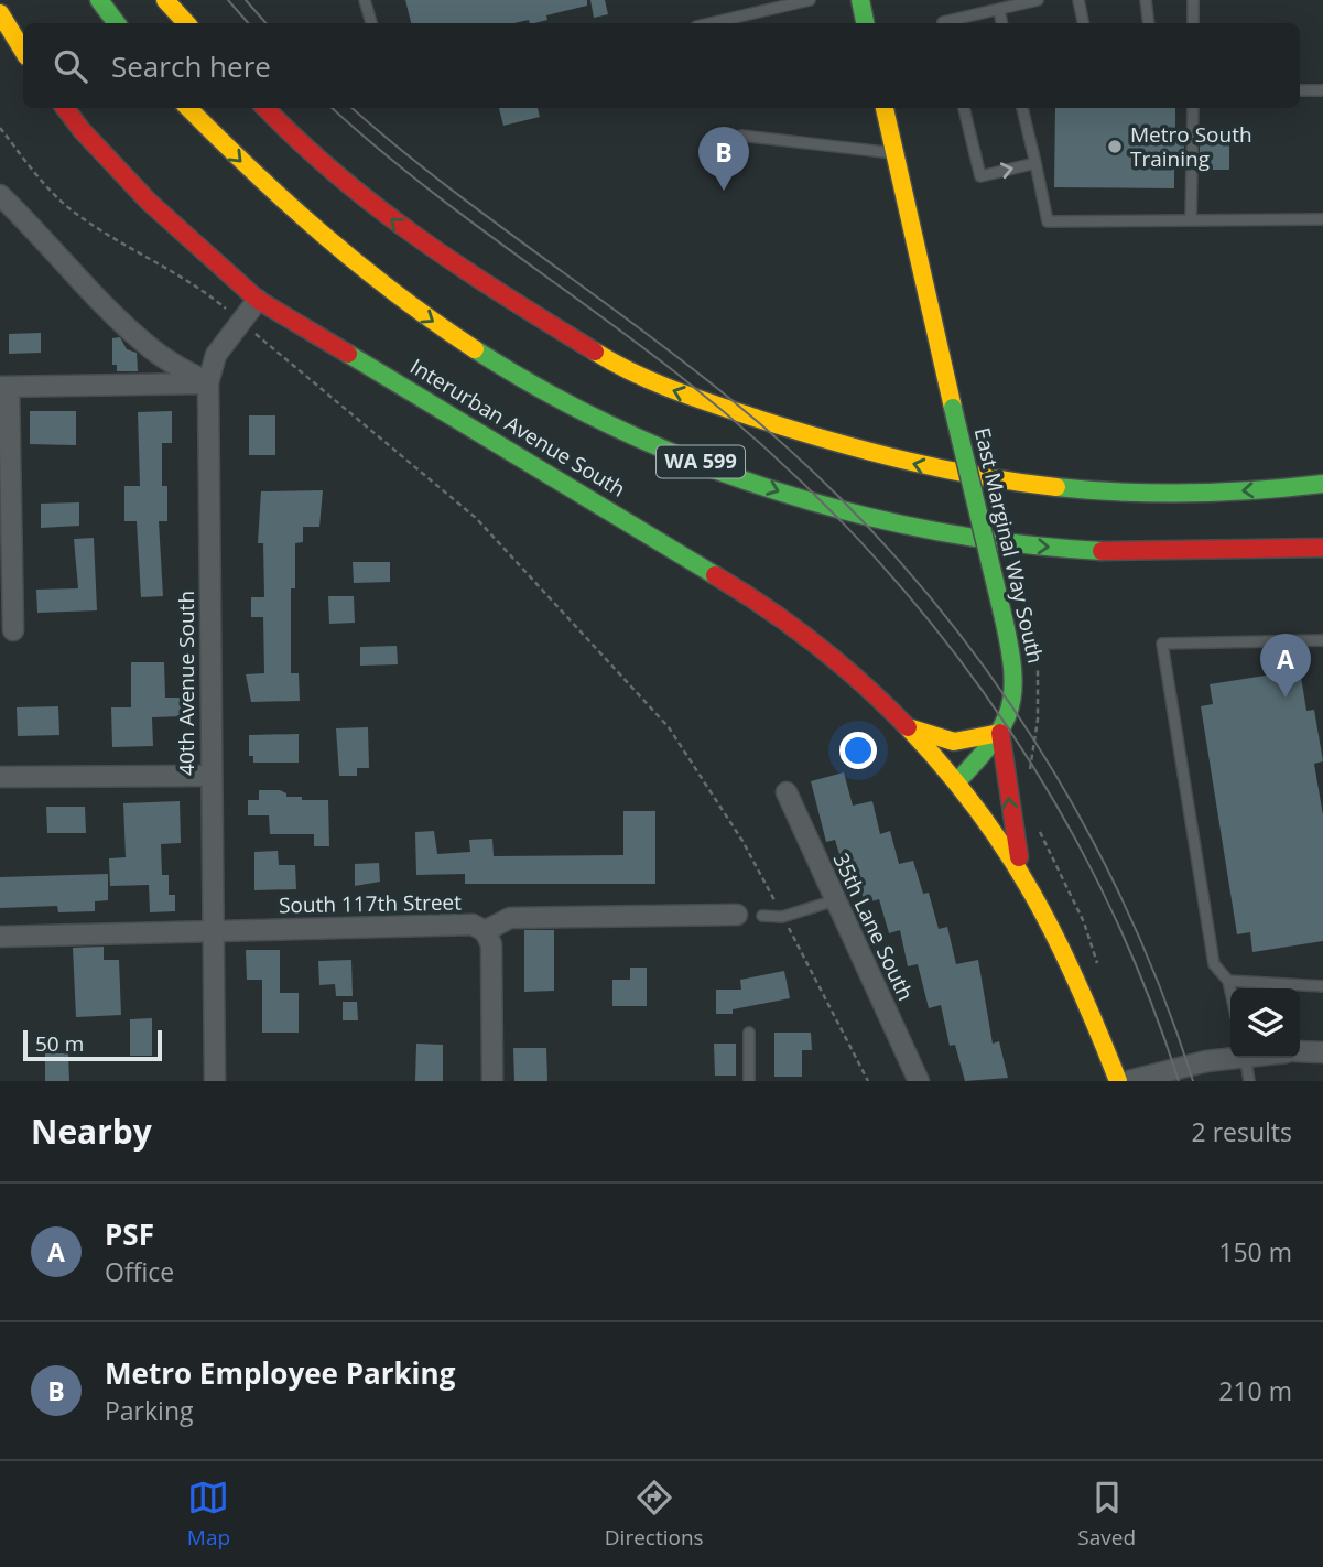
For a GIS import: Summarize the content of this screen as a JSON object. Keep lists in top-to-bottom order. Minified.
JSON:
{"streets":{"main road":["Interurban Avenue South","WA 599","East Marginal Way South"],"street":["40th Avenue South","South 117th Street","35th Lane South"]},"crossings":[["Interurban Avenue South","East Marginal Way South"],["Interurban Avenue South","40th Avenue South"],["40th Avenue South","South 117th Street"]],"places":["Metro South Training"],"scale_bar":"50 m","page":{"search":"Search here","pins":["B","A"],"scale":"50 m","heading":["Nearby","2 results"],"list":[{"mark":"A","name":"PSF","note":"Office","value":"150 m"},{"mark":"B","name":"Metro Employee Parking","note":"Parking","value":"210 m"}],"nav":["Map","Directions","Saved"]}}
